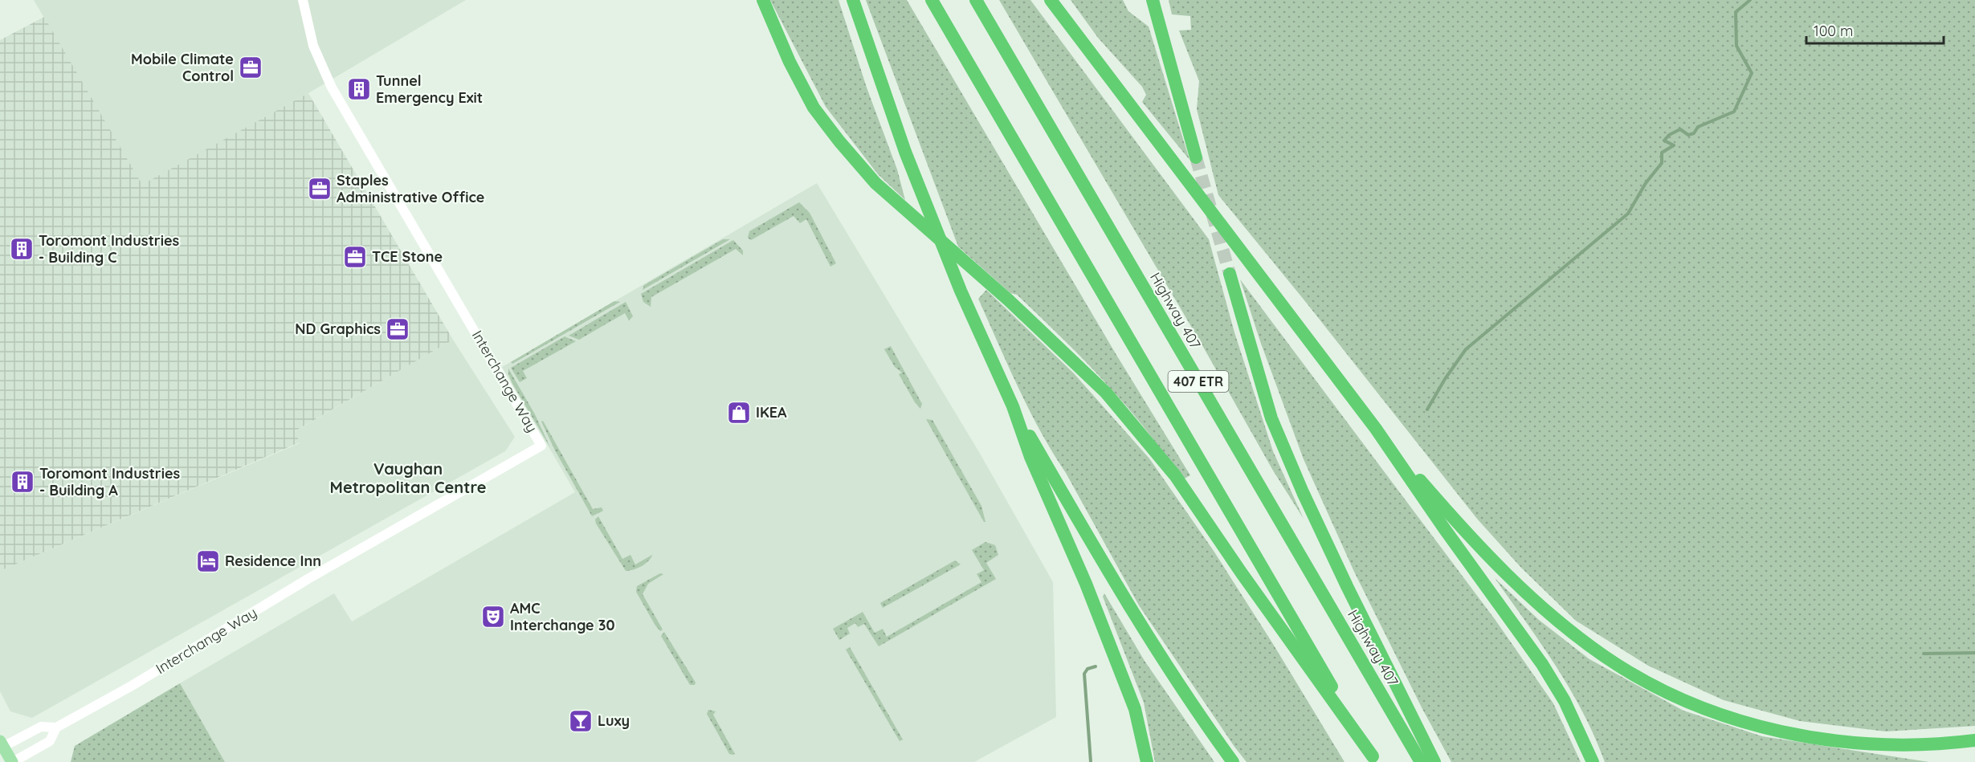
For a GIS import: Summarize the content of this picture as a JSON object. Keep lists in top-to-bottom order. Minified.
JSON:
{"streets":{"highway":["Highway 407","407 ETR"],"street":["Interchange Way"]},"districts":["Vaughan Metropolitan Centre"],"places":{"office":["Mobile Climate Control","Staples Administrative Office","TCE Stone","ND Graphics"],"building":["Tunnel Emergency Exit","Toromont Industries - Building C","Toromont Industries - Building A"],"shop":["IKEA"],"hotel":["Residence Inn"],"theatre":["AMC Interchange 30"],"bar":["Luxy"]},"scale_bar":"100 m"}
